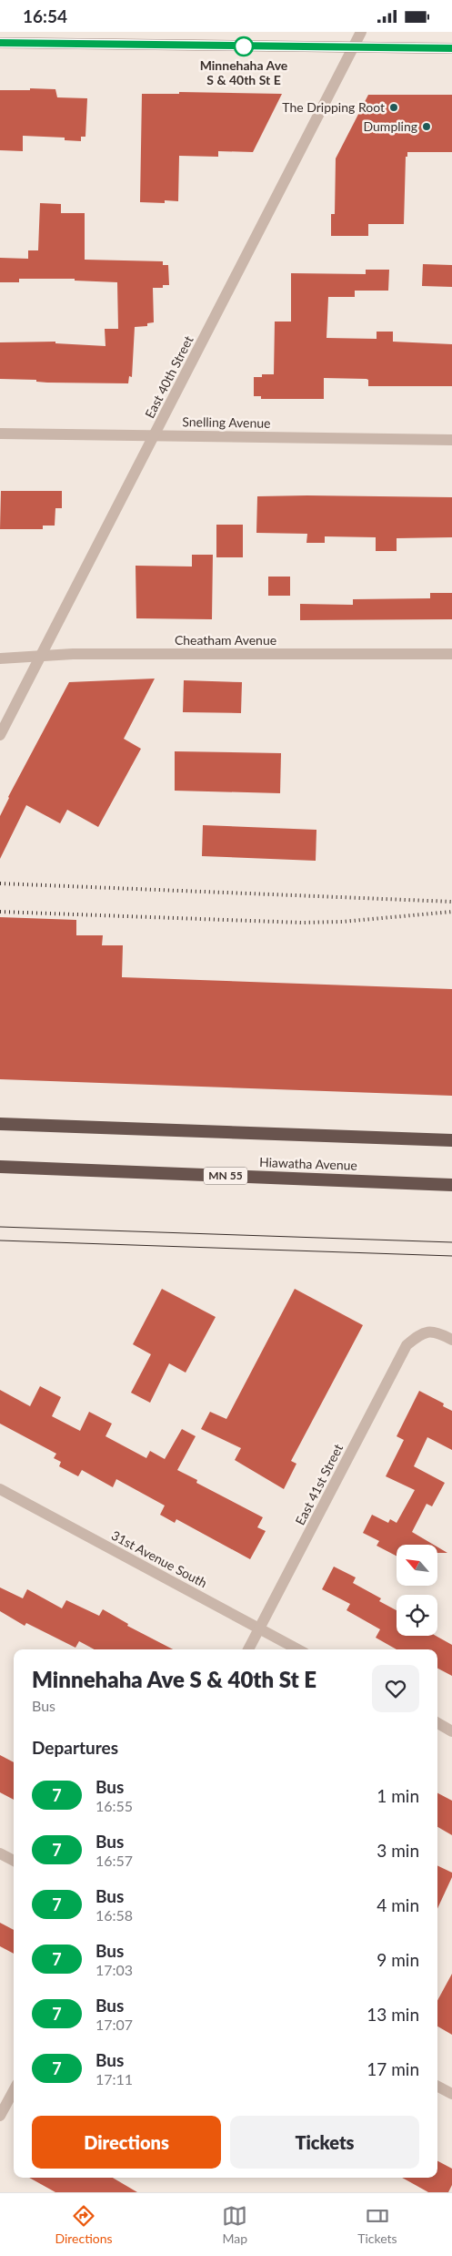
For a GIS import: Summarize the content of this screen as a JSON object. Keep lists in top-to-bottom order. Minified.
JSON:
{"streets":{"highway":["Hiawatha Avenue","MN 55"],"street":["East 40th Street","Snelling Avenue","Cheatham Avenue","East 41st Street","31st Avenue South"]},"crossings":[["East 40th Street","Snelling Avenue"],["East 40th Street","Cheatham Avenue"],["East 41st Street","31st Avenue South"]],"places":["Minnehaha Ave S & 40th St E","The Dripping Root","Dumpling"],"lines":["bus line 7"],"north":"top left","page":{"status":"16:54","heading":[["Minnehaha Ave S & 40th St E","Bus"],"Departures"],"list":[{"mark":"7","name":"Bus","note":"16:55","value":"1 min"},{"mark":"7","name":"Bus","note":"16:57","value":"3 min"},{"mark":"7","name":"Bus","note":"16:58","value":"4 min"},{"mark":"7","name":"Bus","note":"17:03","value":"9 min"},{"mark":"7","name":"Bus","note":"17:07","value":"13 min"},{"mark":"7","name":"Bus","note":"17:11","value":"17 min"}],"buttons":["Directions","Tickets"],"tabs":["Directions","Map","Tickets"]}}
